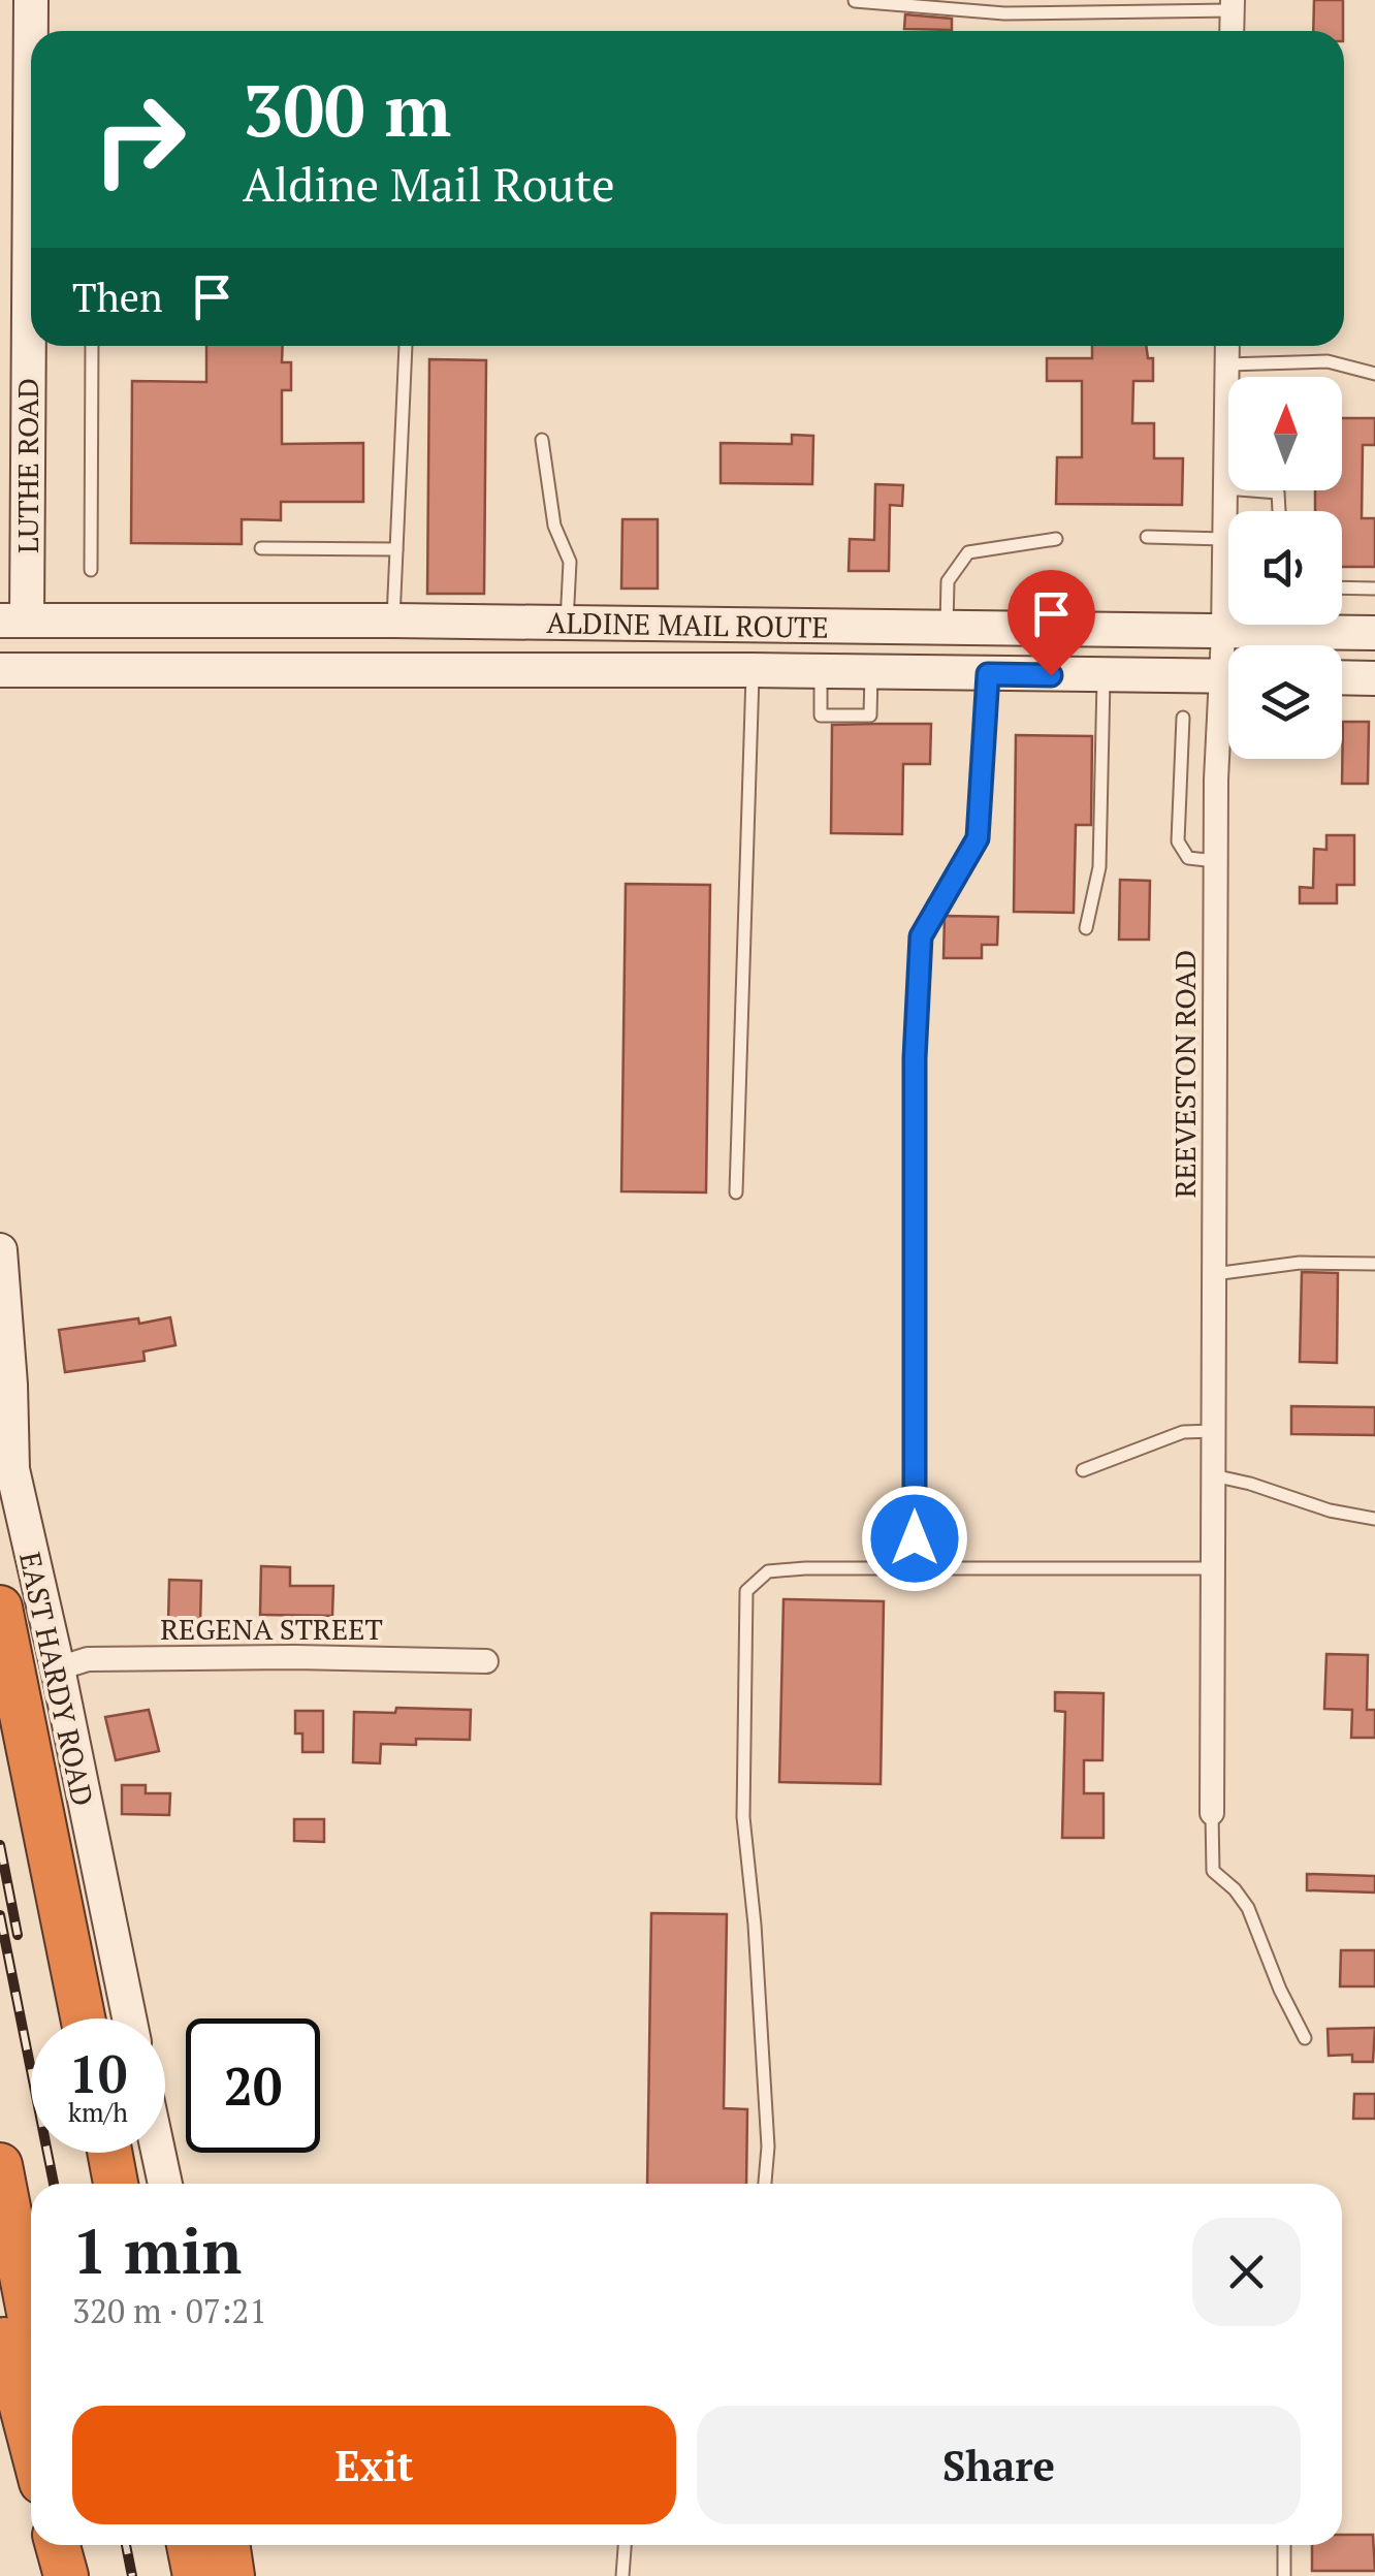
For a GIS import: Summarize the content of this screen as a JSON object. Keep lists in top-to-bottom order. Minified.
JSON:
{"streets":{"main road":["LUTHE ROAD","ALDINE MAIL ROUTE","EAST HARDY ROAD"],"street":["REEVESTON ROAD","REGENA STREET"]},"crossings":[["LUTHE ROAD","ALDINE MAIL ROUTE"],["ALDINE MAIL ROUTE","REEVESTON ROAD"],["REGENA STREET","EAST HARDY ROAD"]],"north":"top","page":{"turn":["300 m","Aldine Mail Route"],"then":"Then","speed":"10 km/h","limit":"20","heading":["1 min","320 m · 07:21"],"buttons":["Exit","Share"]}}
